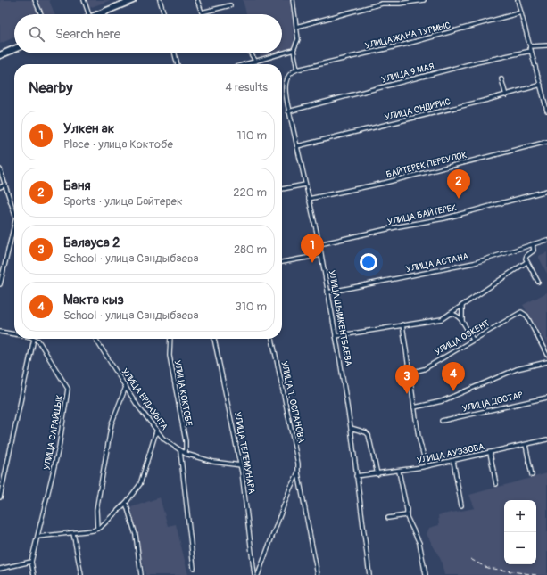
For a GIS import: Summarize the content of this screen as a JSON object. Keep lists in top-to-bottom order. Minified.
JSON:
{"streets":{"street":["УЛИЦА ЖАНА ТУРМЫС","УЛИЦА 9 МАЯ","УЛИЦА ОНДИРИС","БАЙТЕРЕК ПЕРЕУЛОК","УЛИЦА БАЙТЕРЕК","УЛИЦА АСТАНА","УЛИЦА ШЫМКЕНТБАЕВА","УЛИЦА ОЗКЕНТ","УЛИЦА КОКТОБЕ","УЛИЦА ЕРДАУЫТА","УЛИЦА Т. ОСПАНОВА","УЛИЦА ДОСТАР","УЛИЦА САРАЙШЫК","УЛИЦА ТЕЛЕМУНАРА","УЛИЦА АУЭЗОВА"]},"crossings":[["УЛИЦА ЖАНА ТУРМЫС","УЛИЦА ШЫМКЕНТБАЕВА"],["УЛИЦА 9 МАЯ","УЛИЦА ШЫМКЕНТБАЕВА"],["УЛИЦА ОНДИРИС","УЛИЦА ШЫМКЕНТБАЕВА"],["БАЙТЕРЕК ПЕРЕУЛОК","УЛИЦА ШЫМКЕНТБАЕВА"],["УЛИЦА БАЙТЕРЕК","УЛИЦА ШЫМКЕНТБАЕВА"],["УЛИЦА АСТАНА","УЛИЦА ШЫМКЕНТБАЕВА"],["УЛИЦА ШЫМКЕНТБАЕВА","УЛИЦА АУЭЗОВА"],["УЛИЦА КОКТОБЕ","УЛИЦА ЕРДАУЫТА"],["УЛИЦА ЕРДАУЫТА","УЛИЦА ТЕЛЕМУНАРА"]],"page":{"search":"Search here","heading":["Nearby","4 results"],"list":[{"mark":"1","name":"Улкен ак","note":"Place · улица Коктобе","value":"110 m"},{"mark":"2","name":"Баня","note":"Sports · улица Байтерек","value":"220 m"},{"mark":"3","name":"Балауса 2","note":"School · улица Сандыбаева","value":"280 m"},{"mark":"4","name":"Макта кыз","note":"School · улица Сандыбаева","value":"310 m"}],"pins":["2","1","4","3"],"map_buttons":["+","−"]}}
